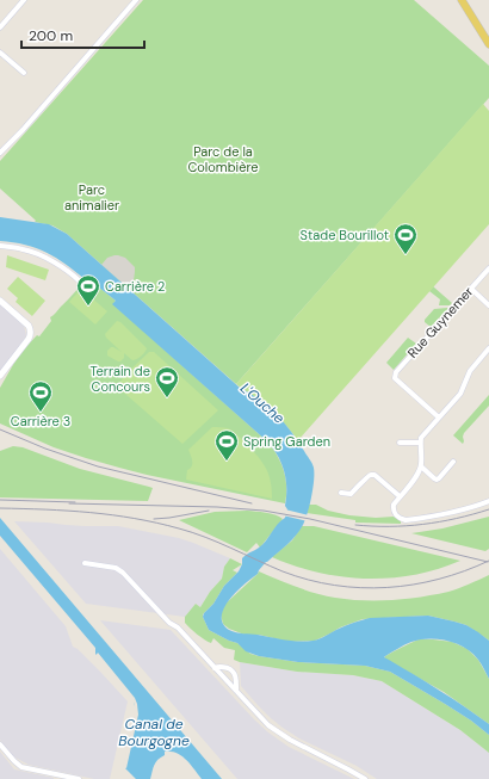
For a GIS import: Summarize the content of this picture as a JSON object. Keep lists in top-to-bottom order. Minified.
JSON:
{"streets":{"street":["Rue Guynemer"]},"water":["L'Ouche","Canal de Bourgogne"],"parks":["Parc de la Colombière","Parc animalier"],"places":{"sports":["Stade Bourillot","Carrière 2","Terrain de Concours","Carrière 3","Spring Garden"]},"scale_bar":"200 m"}
